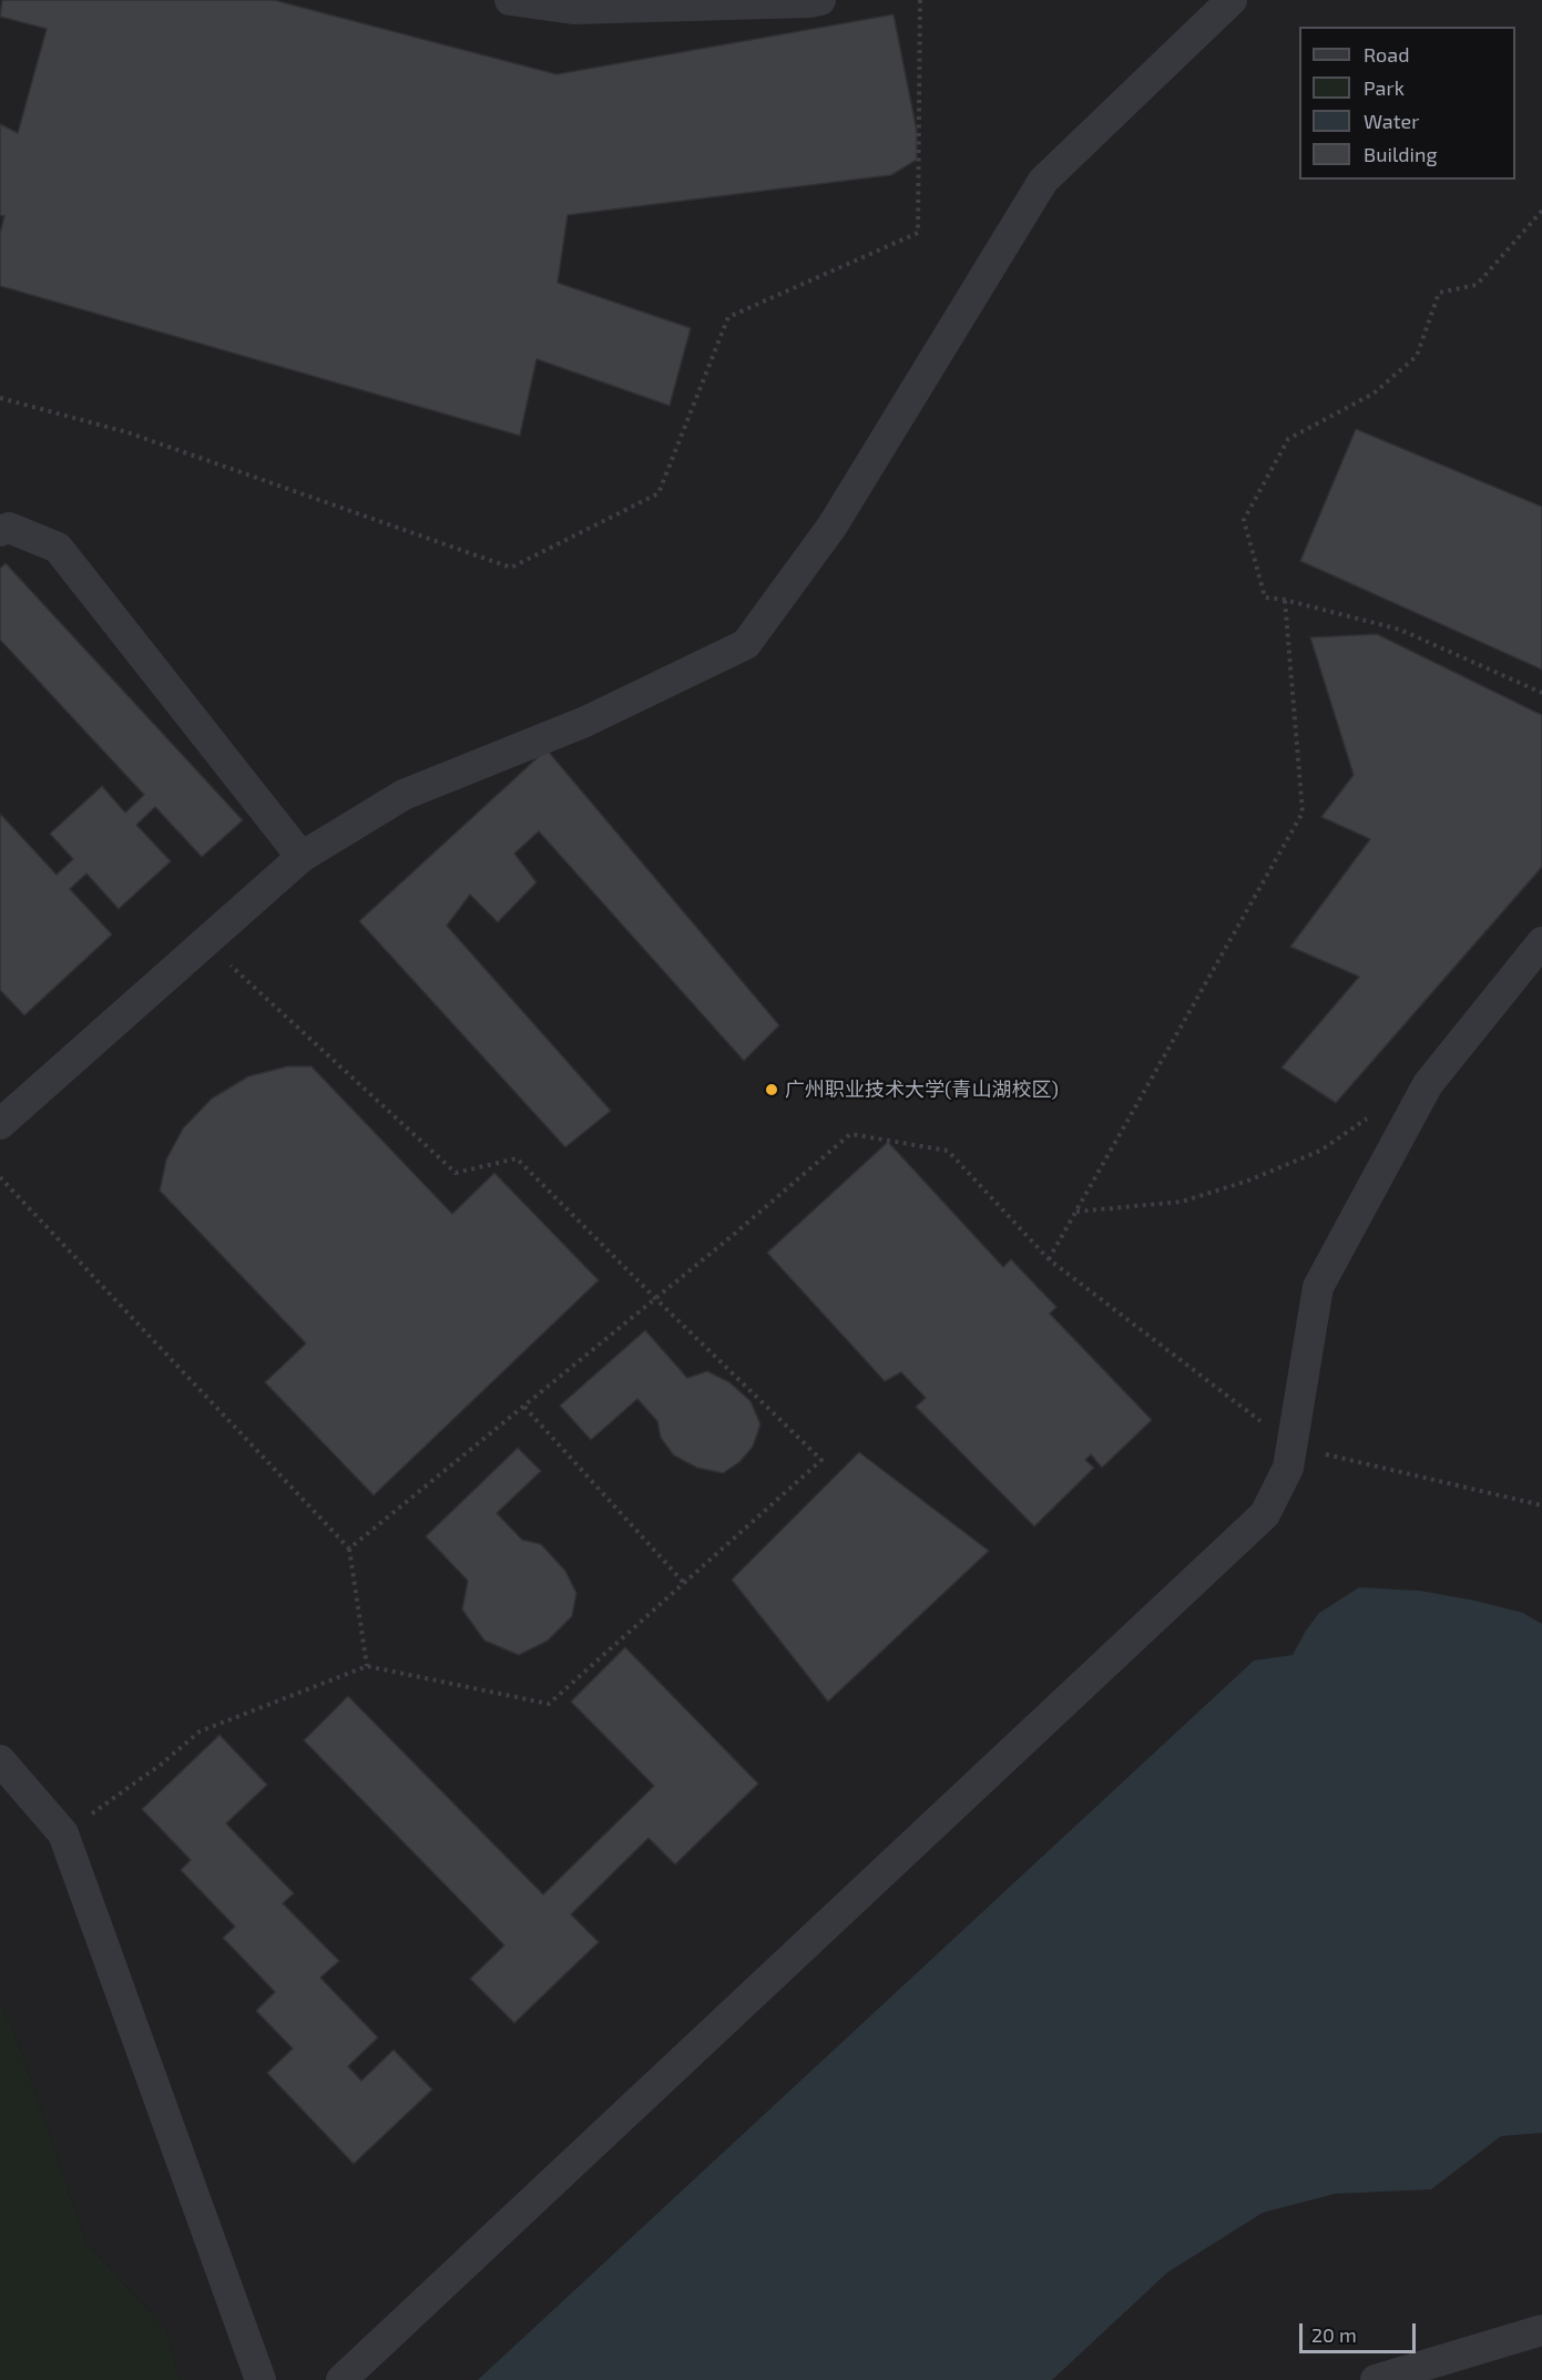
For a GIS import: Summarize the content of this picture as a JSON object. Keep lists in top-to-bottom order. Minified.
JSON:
{"places":["广州职业技术大学(青山湖校区)"],"legend":["Road","Park","Water","Building"],"scale_bar":"20 m"}
